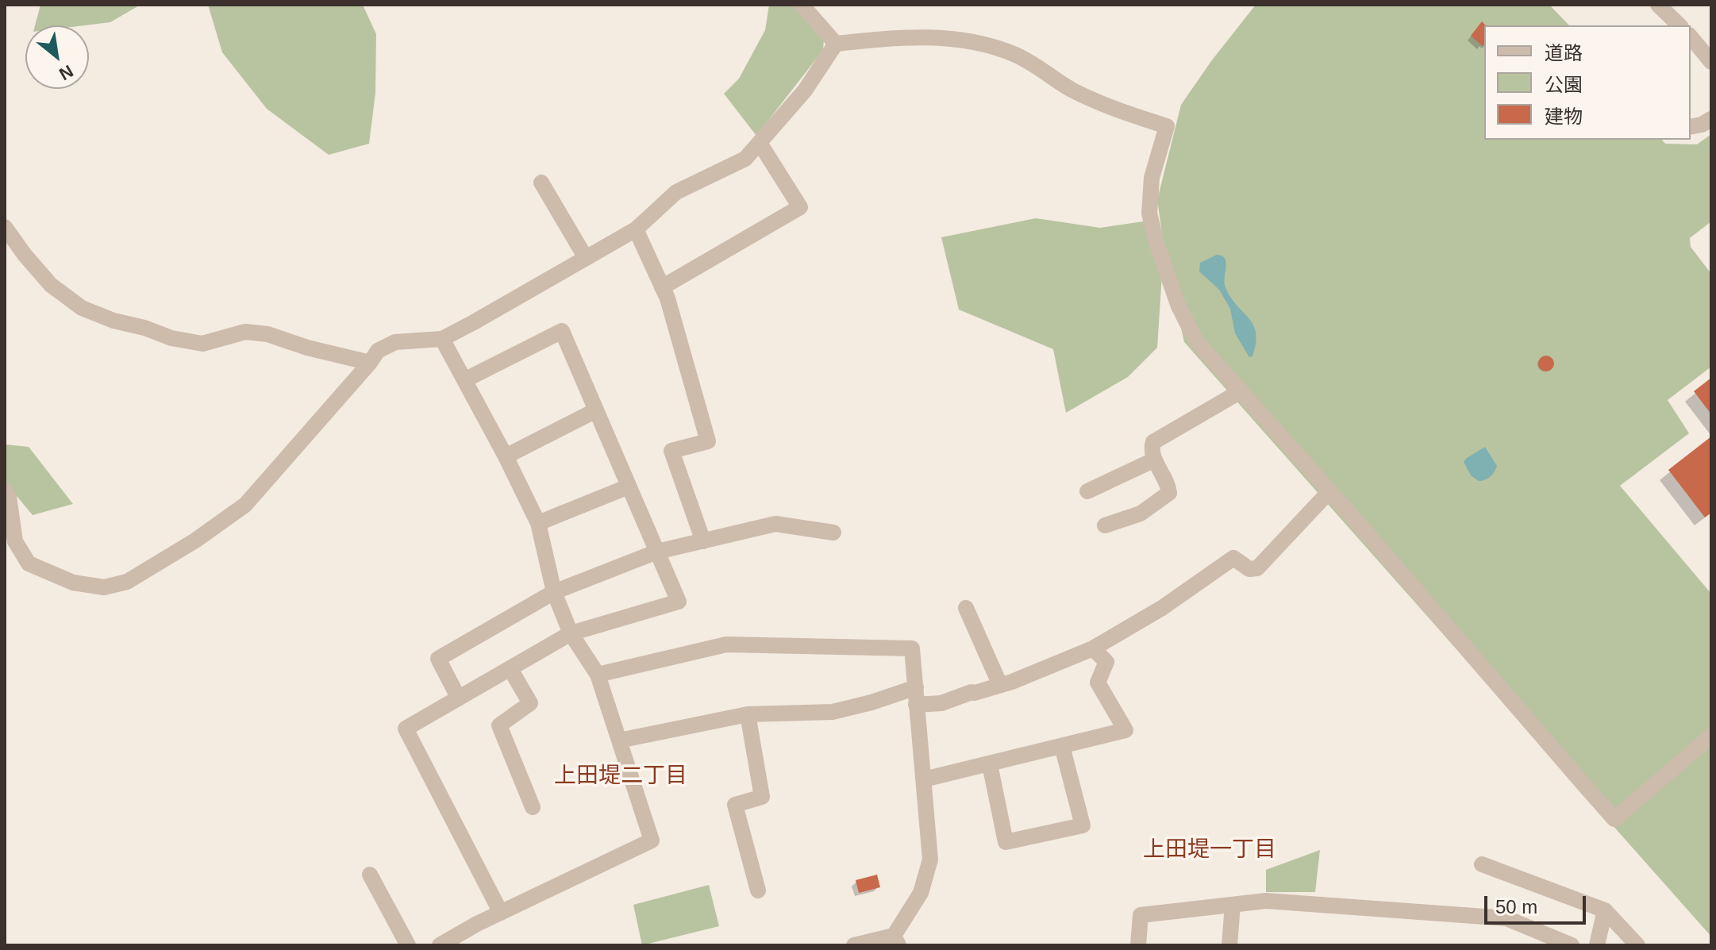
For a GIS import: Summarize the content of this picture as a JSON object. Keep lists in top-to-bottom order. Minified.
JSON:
{"districts":["上田堤二丁目","上田堤一丁目"],"legend":["道路","公園","建物"],"scale_bar":"50 m","north":"bottom right"}
